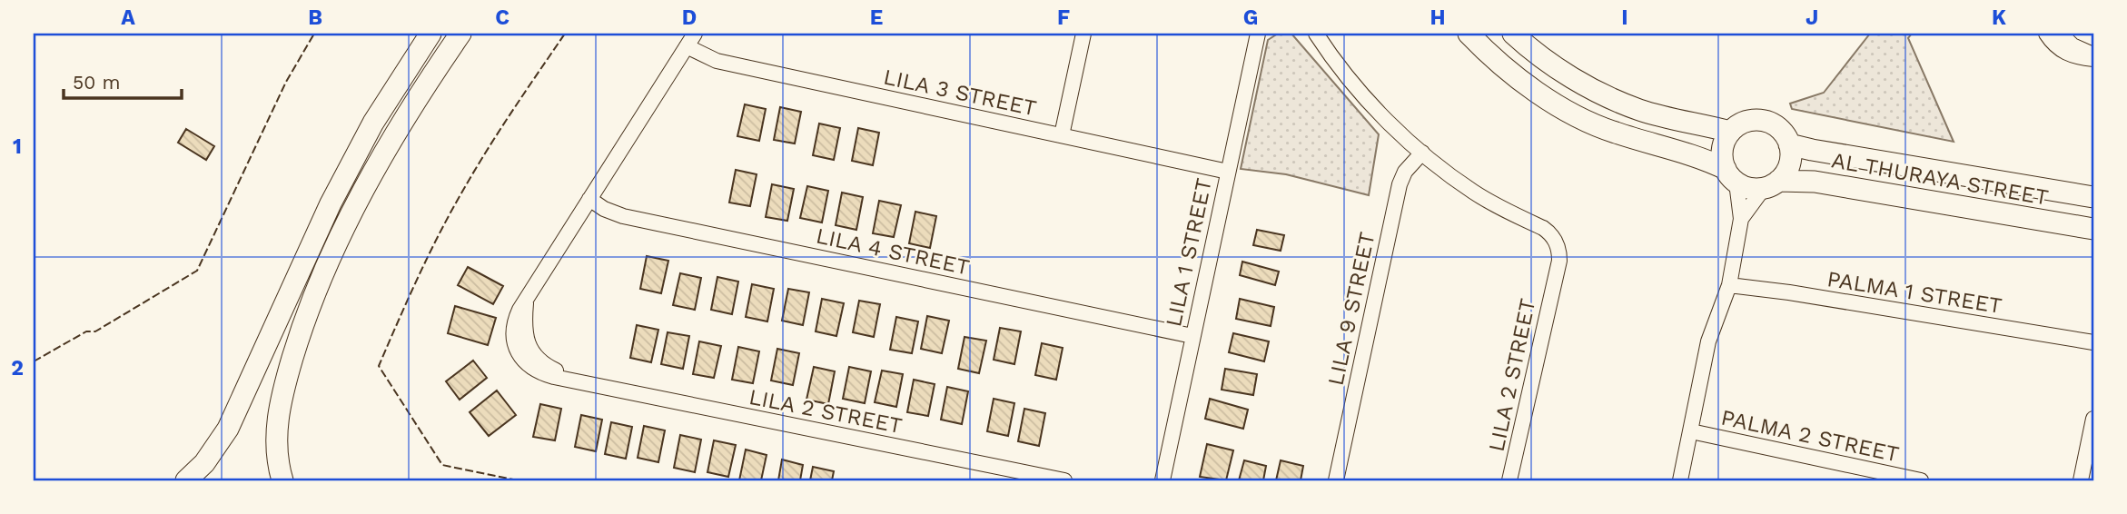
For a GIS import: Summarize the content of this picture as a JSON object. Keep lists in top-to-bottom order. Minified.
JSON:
{"streets":{"street":["LILA 3 STREET","AL THURAYA STREET","LILA 4 STREET","LILA 1 STREET","PALMA 1 STREET","LILA 9 STREET","LILA 2 STREET","PALMA 2 STREET"]},"crossings":[["LILA 3 STREET","LILA 1 STREET"],["LILA 3 STREET","LILA 2 STREET"],["LILA 4 STREET","LILA 1 STREET"],["LILA 4 STREET","LILA 2 STREET"],["LILA 9 STREET","LILA 2 STREET"]],"scale_bar":"50 m","grid":{"columns":["A","B","C","D","E","F","G","H","I","J","K"],"rows":["1","2"]}}
